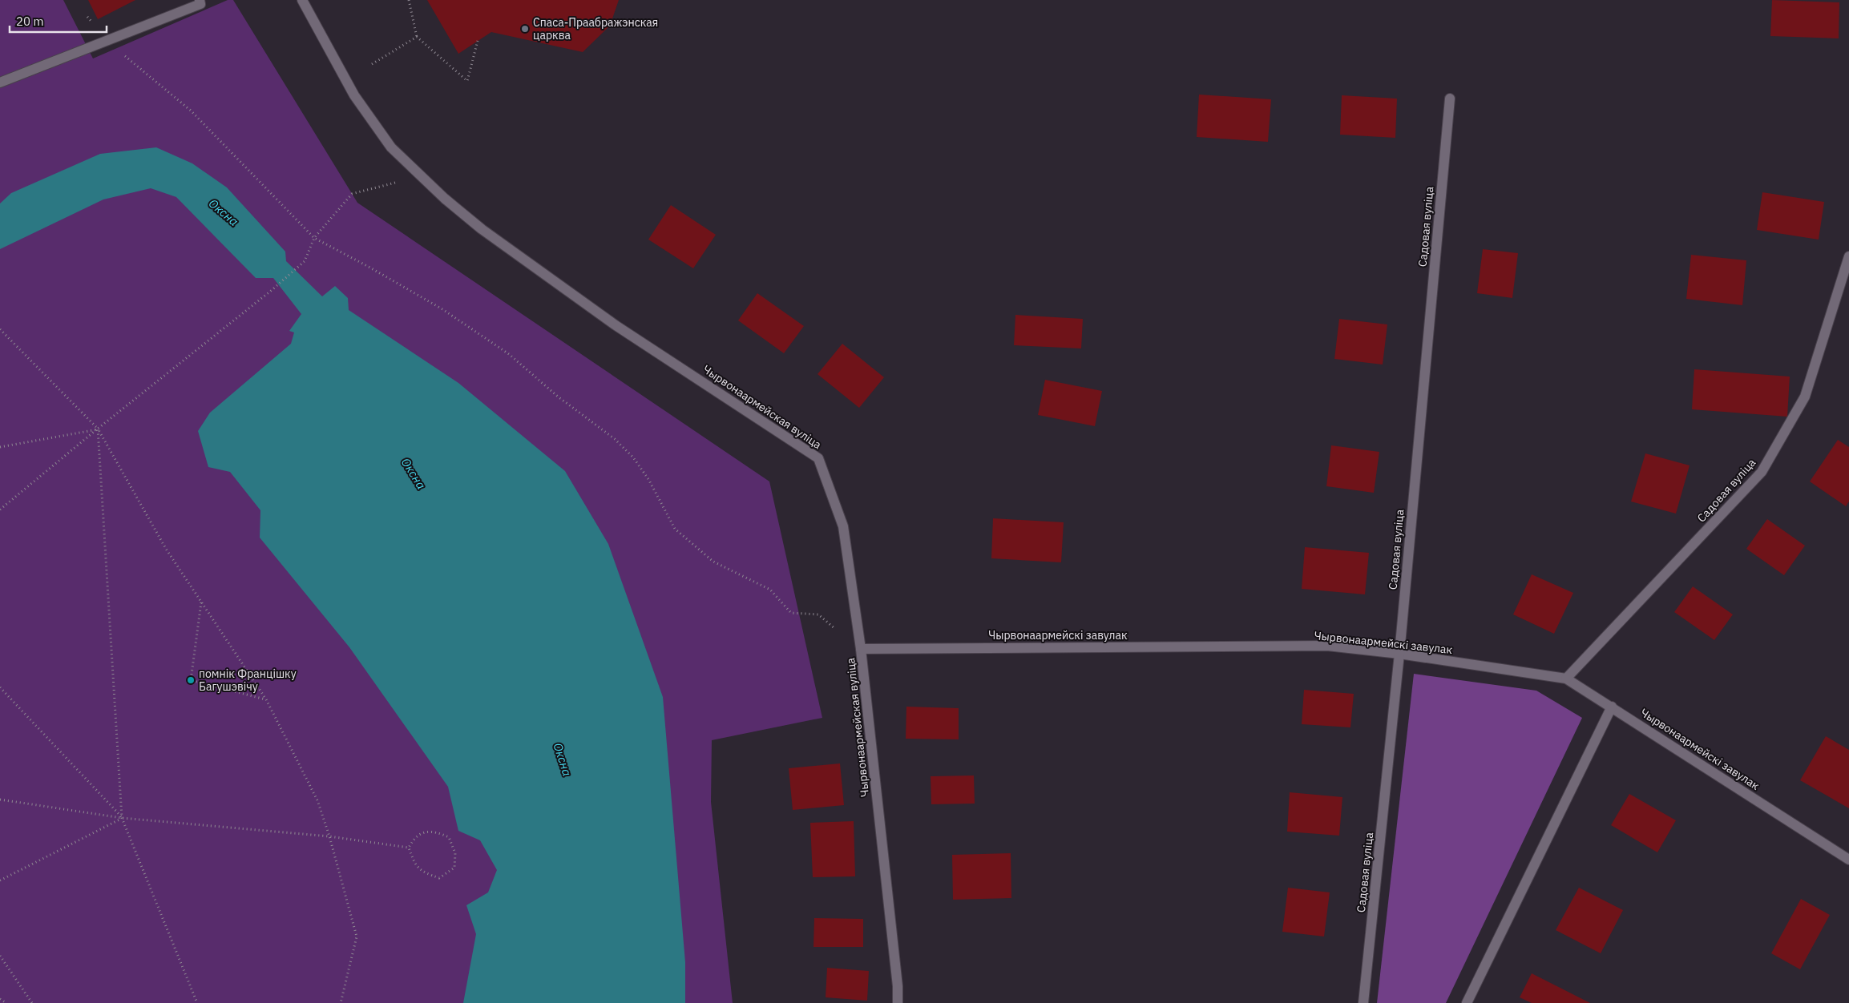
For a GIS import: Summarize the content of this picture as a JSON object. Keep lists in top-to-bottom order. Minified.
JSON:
{"streets":{"street":["Садовая вуліца","Чырвонаармейская вуліца","Чырвонаармейскі завулак"]},"crossings":[["Садовая вуліца","Чырвонаармейскі завулак"],["Чырвонаармейская вуліца","Чырвонаармейскі завулак"]],"water":["Оксна"],"places":["Спаса-Праабражэнская царква","помнік Францішку Багушэвічу"],"scale_bar":"20 m"}
